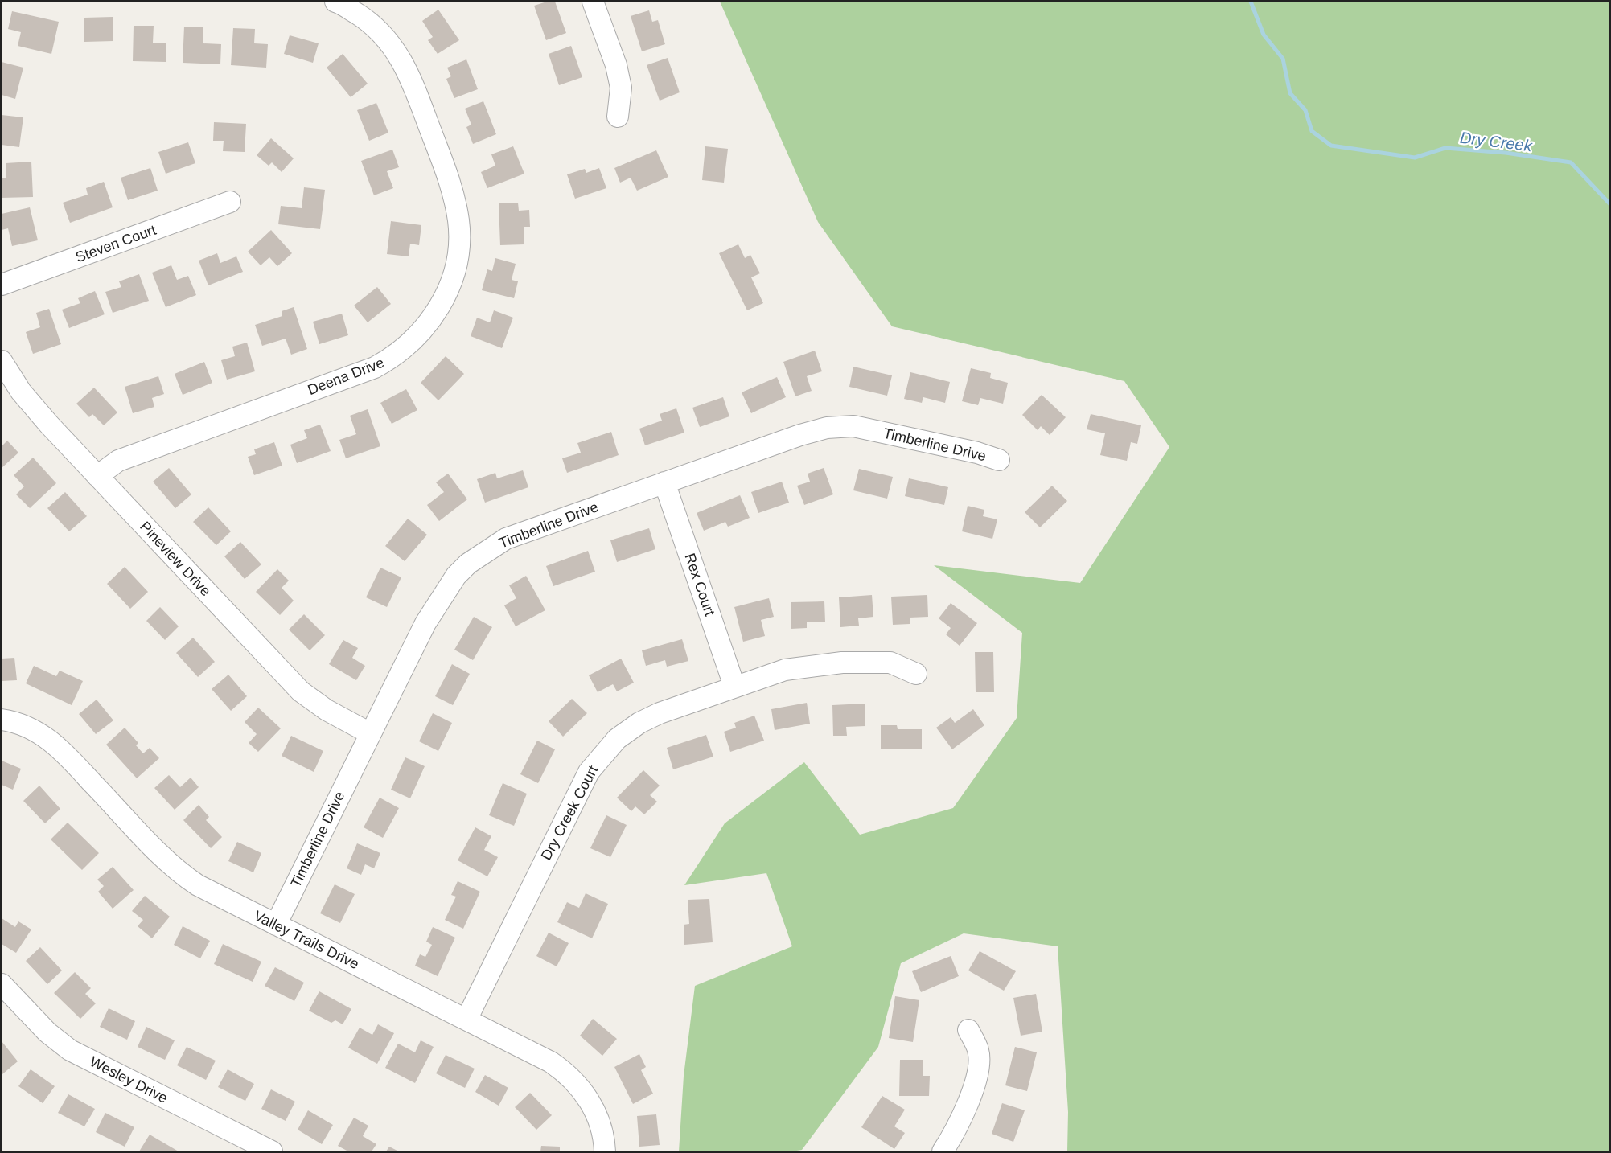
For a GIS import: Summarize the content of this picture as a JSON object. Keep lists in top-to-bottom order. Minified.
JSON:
{"streets":{"street":["Steven Court","Deena Drive","Timberline Drive","Pineview Drive","Rex Court","Dry Creek Court","Valley Trails Drive","Wesley Drive"]},"crossings":[["Deena Drive","Pineview Drive"],["Timberline Drive","Pineview Drive"],["Timberline Drive","Rex Court"],["Timberline Drive","Valley Trails Drive"],["Rex Court","Dry Creek Court"],["Dry Creek Court","Valley Trails Drive"]],"water":["Dry Creek"]}
